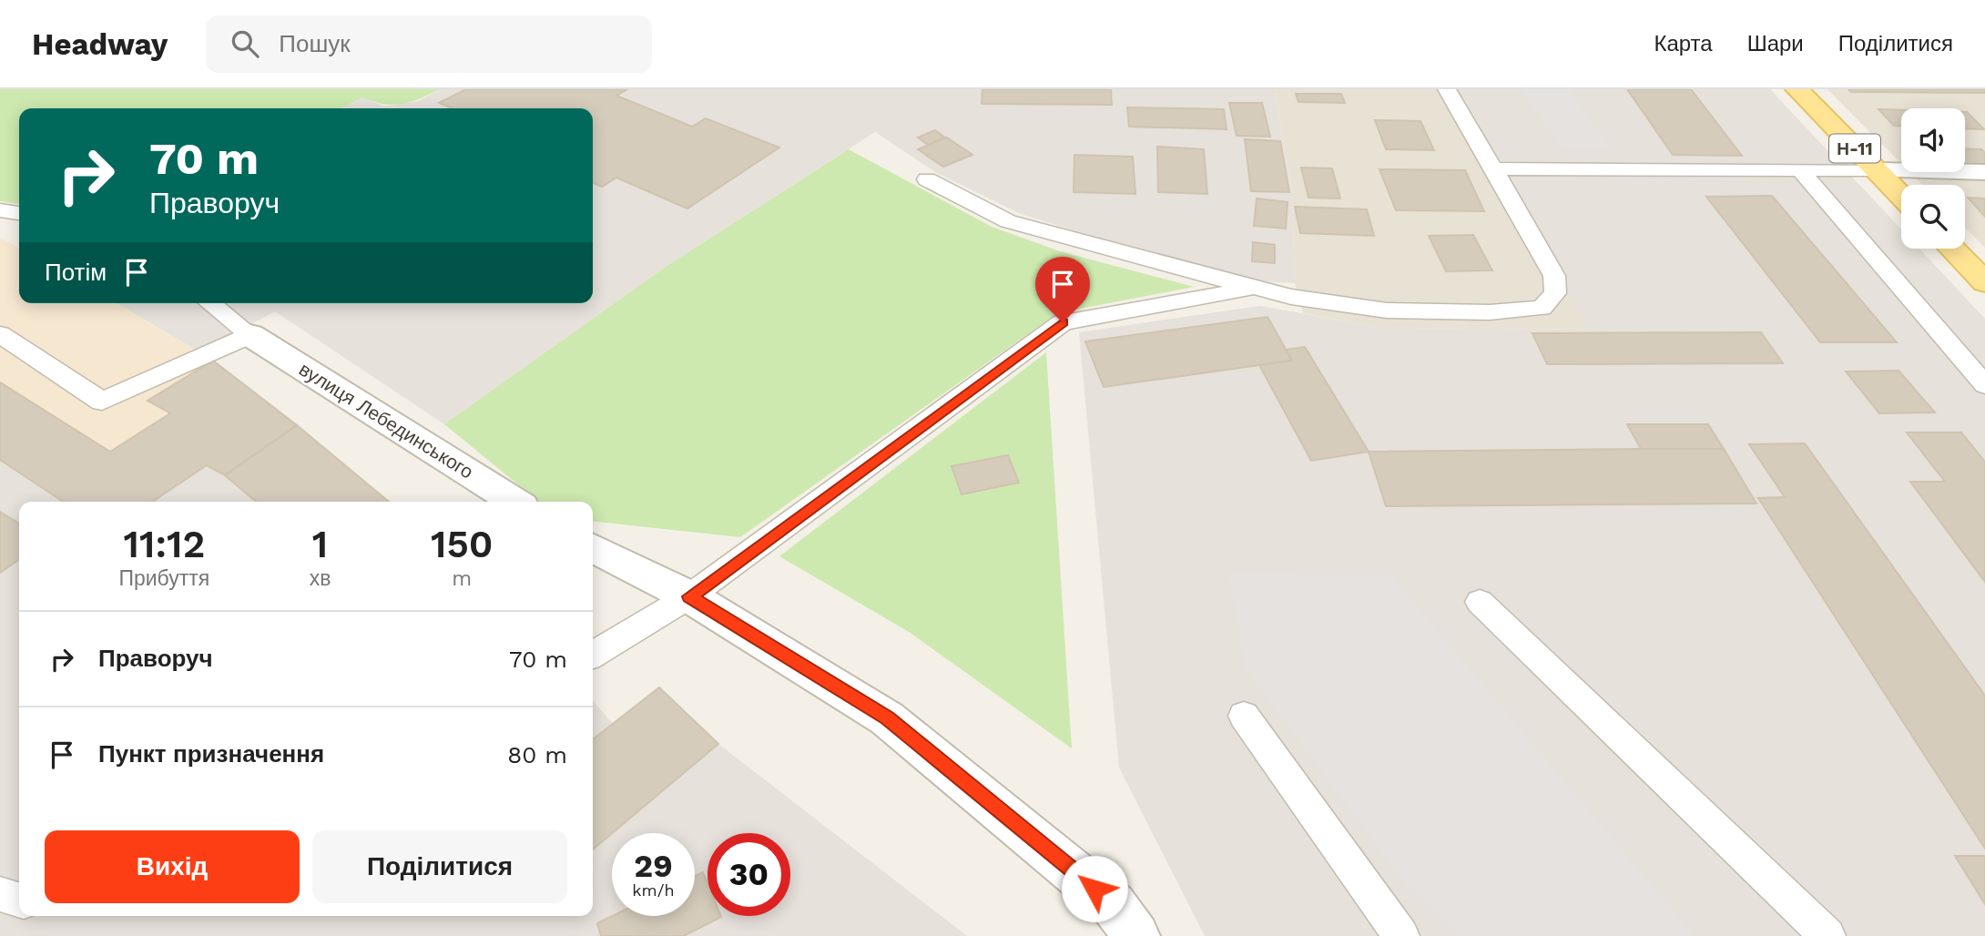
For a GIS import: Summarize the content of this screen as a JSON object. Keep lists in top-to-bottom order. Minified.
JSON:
{"streets":{"main road":["Н-11"],"street":["вулиця Лебединського"]},"page":{"header":"Headway","search":"Пошук","nav":["Карта","Шари","Поділитися"],"turn":["70 m","Праворуч"],"then":"Потім","eta":["11:12","Прибуття","1","хв","150","m"],"list":[{"name":"Праворуч","value":"70 m"},{"name":"Пункт призначення","value":"80 m"}],"buttons":["Вихід","Поділитися"],"speed":"29 km/h","limit":"30"}}
